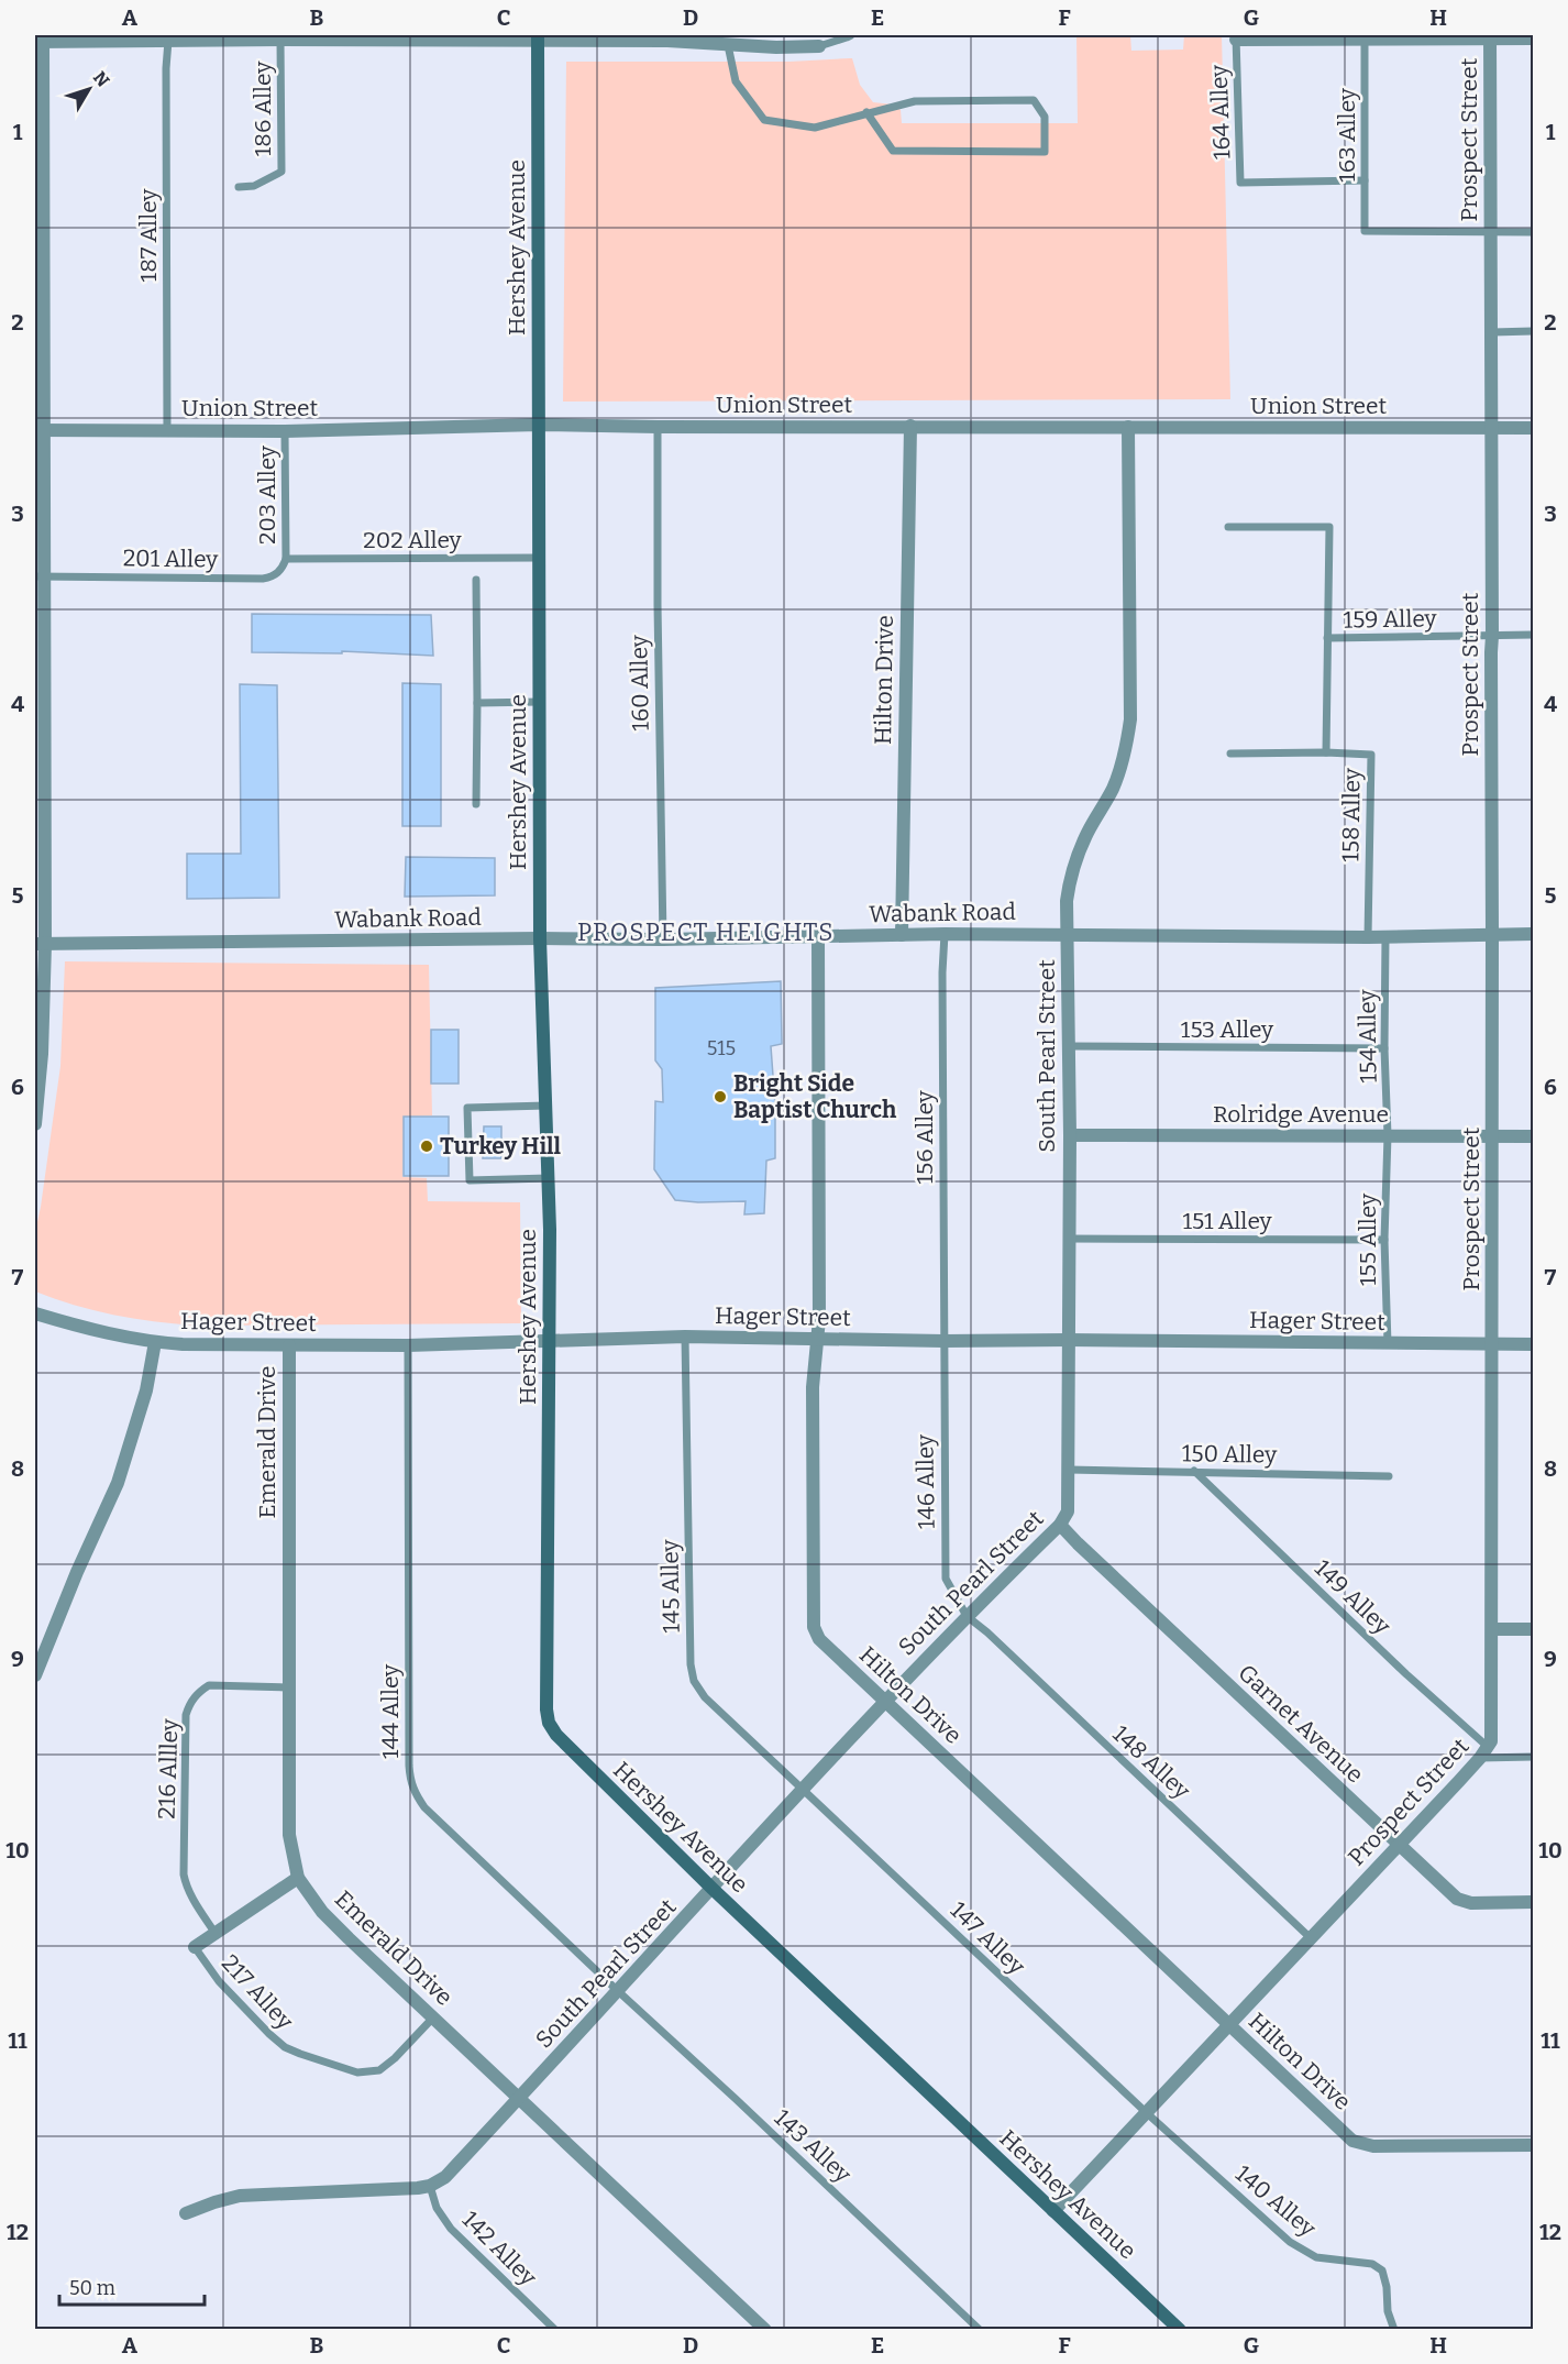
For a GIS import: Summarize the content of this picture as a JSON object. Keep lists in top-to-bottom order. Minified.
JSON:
{"streets":{"main road":["Hershey Avenue"],"street":["Prospect Street","Union Street","Hilton Drive","Wabank Road","South Pearl Street","Rolridge Avenue","Hager Street","Emerald Drive","Garnet Avenue"],"lane":["186 Alley","164 Alley","163 Alley","187 Alley","203 Alley","202 Alley","201 Alley","159 Alley","160 Alley","158 Alley","153 Alley","154 Alley","156 Alley","151 Alley","155 Alley","150 Alley","146 Alley","145 Alley","149 Alley","144 Alley","148 Alley","216 Allley","147 Alley","217 Alley","143 Alley","140 Alley","142 Alley"]},"crossings":[["164 Alley","163 Alley"],["163 Alley","Prospect Street"],["Prospect Street","Hershey Avenue"],["Prospect Street","Union Street"],["Prospect Street","159 Alley"],["Prospect Street","Hilton Drive"],["Prospect Street","Wabank Road"],["Prospect Street","Rolridge Avenue"],["Prospect Street","Hager Street"],["Prospect Street","149 Alley"],["Prospect Street","Garnet Avenue"],["Prospect Street","148 Alley"],["Prospect Street","147 Alley"],["Prospect Street","140 Alley"],["187 Alley","Union Street"],["Hershey Avenue","Union Street"],["Hershey Avenue","202 Alley"],["Hershey Avenue","Wabank Road"],["Hershey Avenue","South Pearl Street"],["Hershey Avenue","Hager Street"],["Union Street","203 Alley"],["Union Street","Hilton Drive"],["Union Street","160 Alley"],["Union Street","South Pearl Street"],["203 Alley","202 Alley"],["203 Alley","201 Alley"],["202 Alley","201 Alley"],["Hilton Drive","Wabank Road"],["Hilton Drive","South Pearl Street"],["Hilton Drive","Hager Street"],["160 Alley","Wabank Road"],["158 Alley","Wabank Road"],["Wabank Road","154 Alley"],["Wabank Road","South Pearl Street"],["Wabank Road","156 Alley"],["153 Alley","154 Alley"],["153 Alley","South Pearl Street"],["154 Alley","Rolridge Avenue"],["154 Alley","155 Alley"],["South Pearl Street","Rolridge Avenue"],["South Pearl Street","151 Alley"],["South Pearl Street","Hager Street"],["South Pearl Street","Emerald Drive"],["South Pearl Street","150 Alley"],["South Pearl Street","146 Alley"],["South Pearl Street","145 Alley"],["South Pearl Street","144 Alley"],["South Pearl Street","Garnet Avenue"],["South Pearl Street","148 Alley"],["South Pearl Street","147 Alley"],["South Pearl Street","143 Alley"],["South Pearl Street","142 Alley"],["Rolridge Avenue","155 Alley"],["156 Alley","Hager Street"],["156 Alley","146 Alley"],["151 Alley","155 Alley"],["155 Alley","Hager Street"],["Hager Street","Emerald Drive"],["Hager Street","146 Alley"],["Hager Street","145 Alley"],["Hager Street","144 Alley"],["Emerald Drive","216 Allley"],["Emerald Drive","217 Alley"],["150 Alley","149 Alley"],["146 Alley","148 Alley"],["145 Alley","147 Alley"],["144 Alley","143 Alley"],["147 Alley","140 Alley"]],"districts":["PROSPECT HEIGHTS"],"places":["Bright Side Baptist Church","Turkey Hill"],"house_numbers":["515"],"scale_bar":"50 m","north":"top right","grid":{"columns":["A","B","C","D","E","F","G","H"],"rows":["1","2","3","4","5","6","7","8","9","10","11","12"]}}
